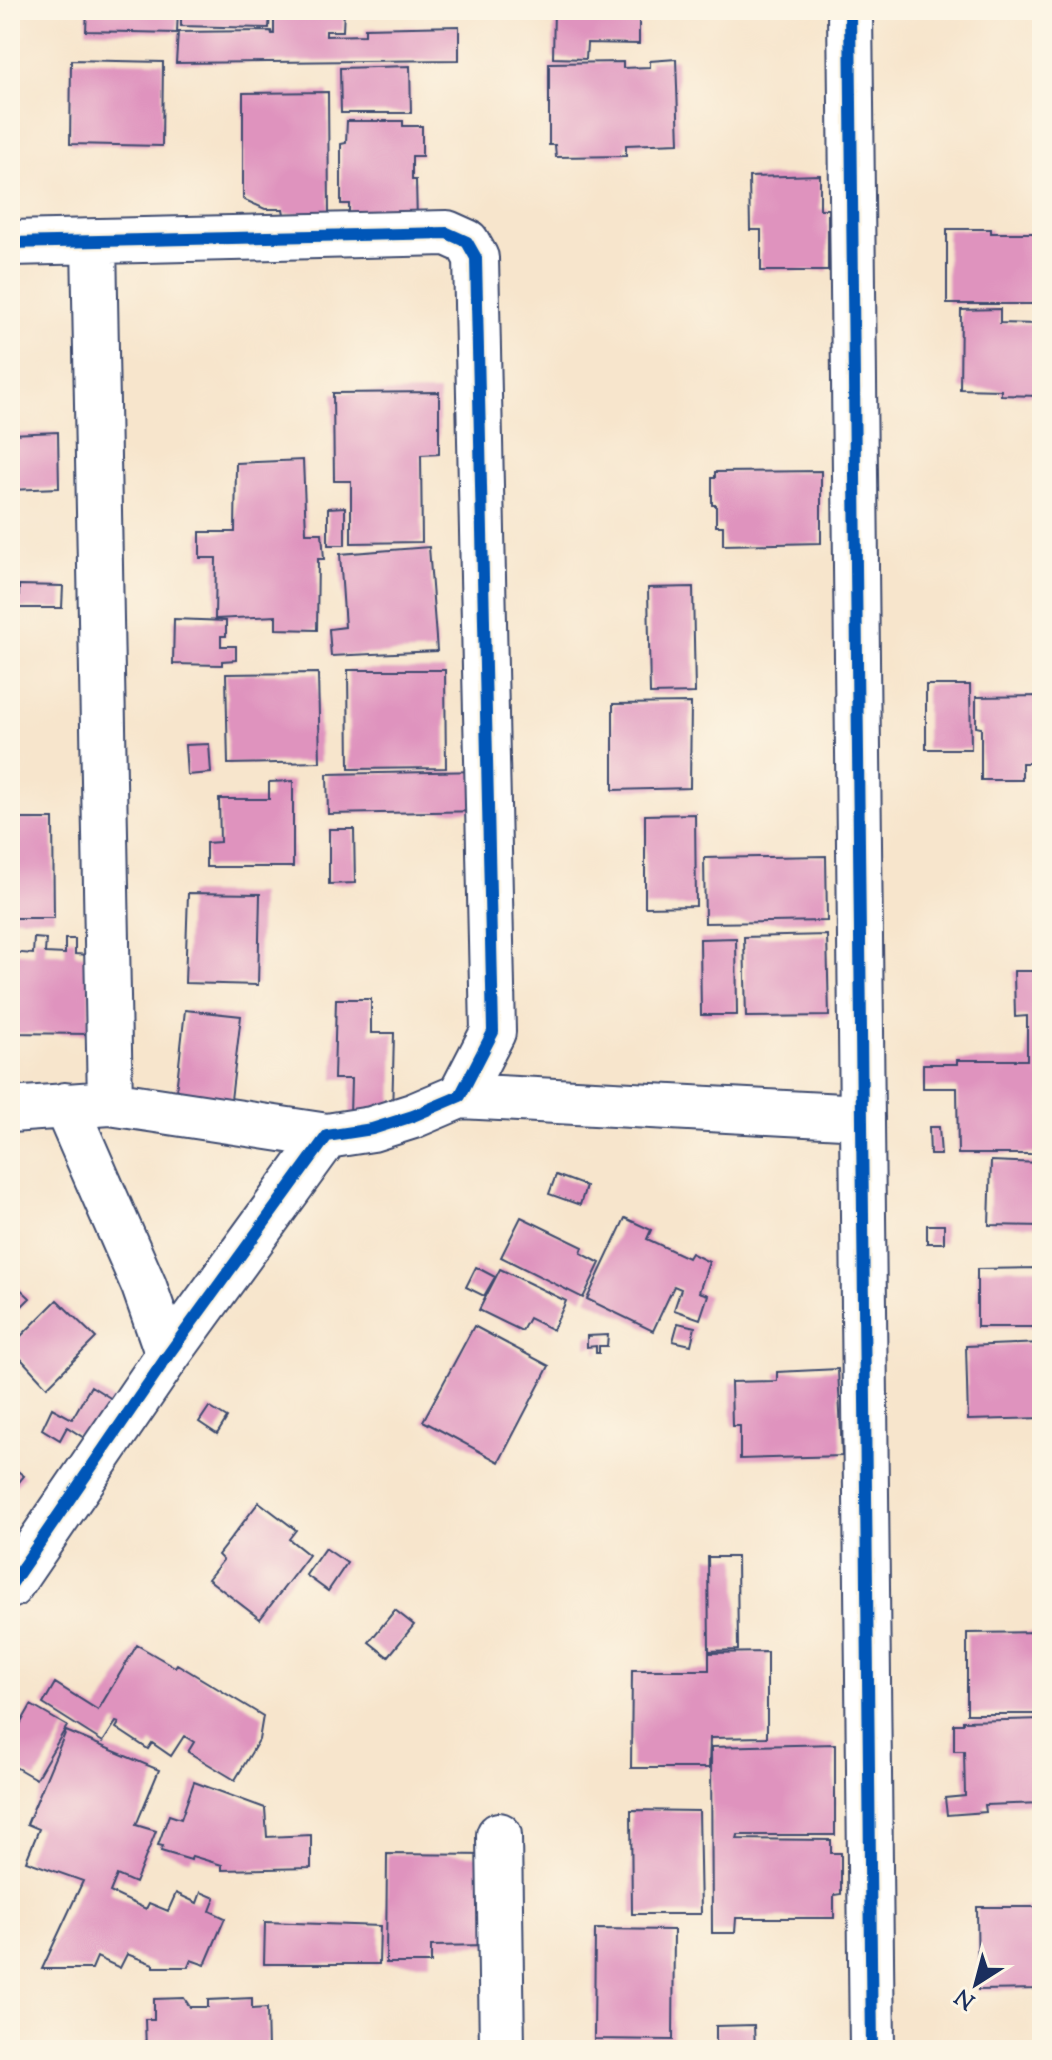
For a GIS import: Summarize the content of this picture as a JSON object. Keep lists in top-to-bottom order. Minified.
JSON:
{"north":"bottom left"}
